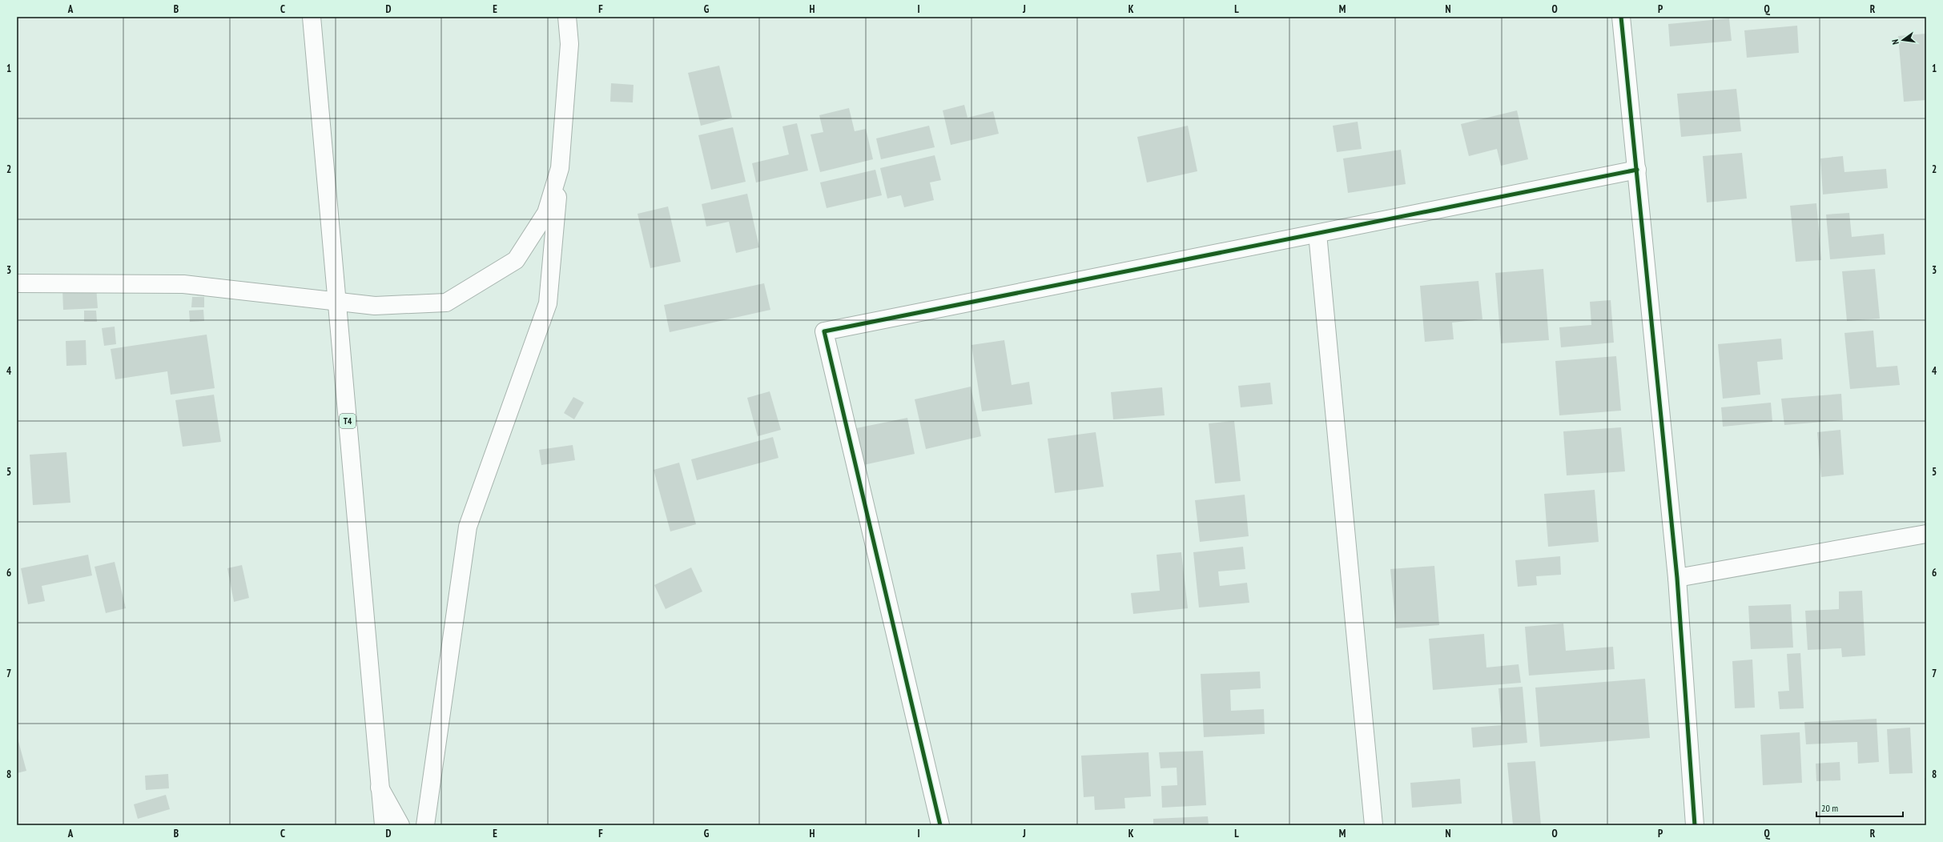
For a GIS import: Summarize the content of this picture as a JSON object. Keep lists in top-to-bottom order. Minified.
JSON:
{"streets":{"main road":["T4"]},"scale_bar":"20 m","north":"left","grid":{"columns":["A","B","C","D","E","F","G","H","I","J","K","L","M","N","O","P","Q","R"],"rows":["1","2","3","4","5","6","7","8"]}}
